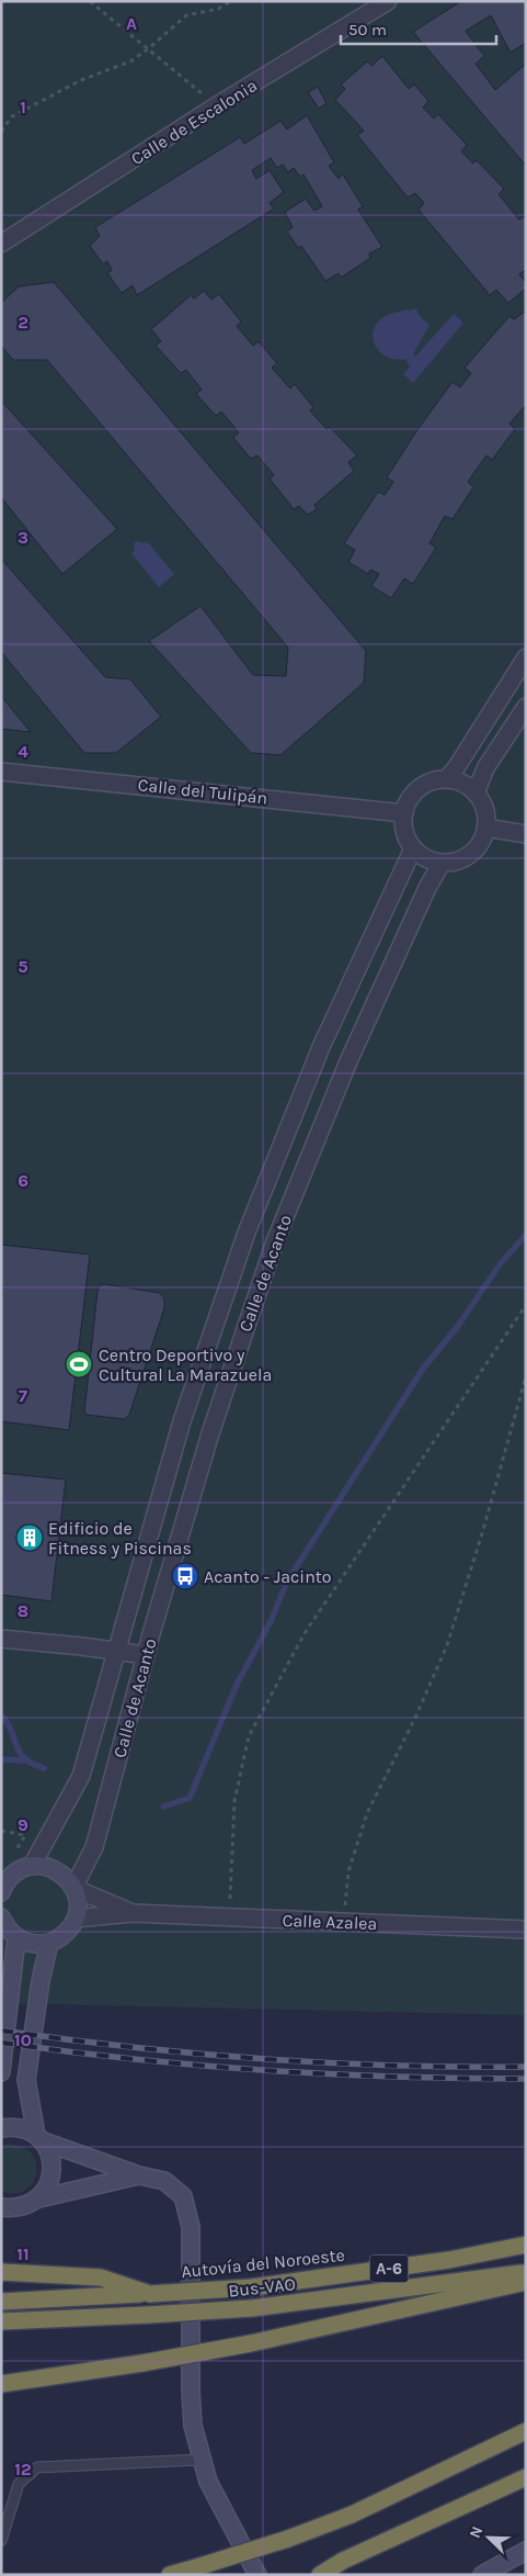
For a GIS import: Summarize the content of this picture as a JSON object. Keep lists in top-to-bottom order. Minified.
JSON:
{"streets":{"highway":["Autovía del Noroeste","A-6","Bus-VAO"],"street":["Calle de Escalonia","Calle del Tulipán","Calle de Acanto","Calle Azalea"]},"crossings":[["Calle del Tulipán","Calle de Acanto"],["Calle de Acanto","Calle Azalea"]],"places":{"sports":["Centro Deportivo y Cultural La Marazuela"],"building":["Edificio de Fitness y Piscinas"],"bus stop":["Acanto - Jacinto"]},"scale_bar":"50 m","north":"top left","grid":{"columns":["A"],"rows":["1","2","3","4","5","6","7","8","9","10","11","12"]}}
